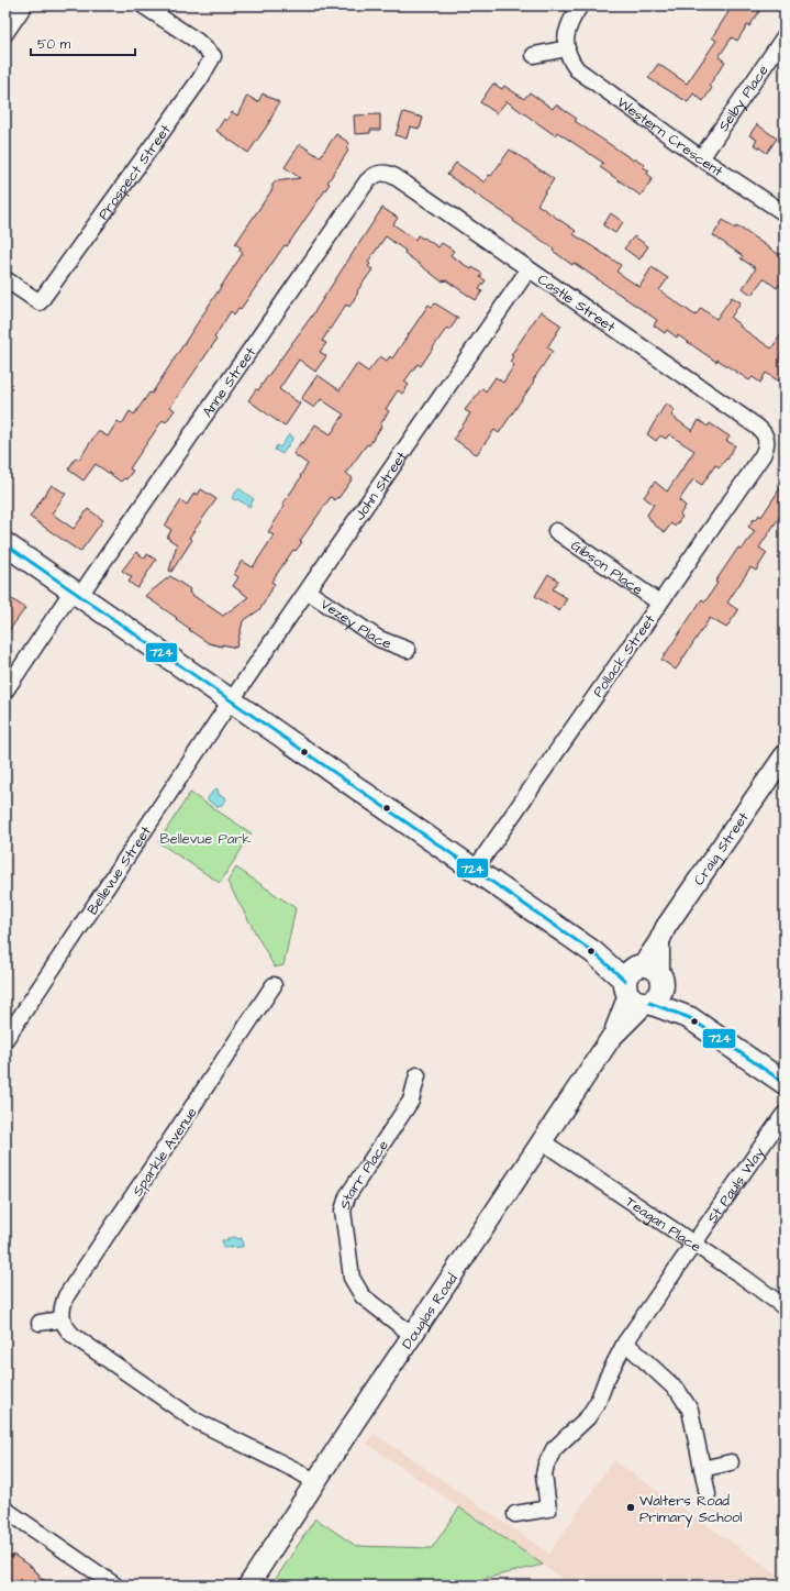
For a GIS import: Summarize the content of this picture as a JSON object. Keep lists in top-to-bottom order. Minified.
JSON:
{"streets":{"street":["Selby Place","Western Crescent","Prospect Street","Castle Street","Anne Street","John Street","Gibson Place","Vezey Place","Pollack Street","Craig Street","Bellevue Street","Sparkle Avenue","Starr Place","St Pauls Way","Teagan Place","Douglas Road"]},"crossings":[["Selby Place","Western Crescent"],["Castle Street","Anne Street"],["Castle Street","John Street"],["Castle Street","Pollack Street"],["John Street","Vezey Place"],["John Street","Bellevue Street"],["Gibson Place","Pollack Street"],["Craig Street","Douglas Road"],["Starr Place","Douglas Road"],["St Pauls Way","Teagan Place"],["Teagan Place","Douglas Road"]],"parks":["Bellevue Park"],"places":["Walters Road Primary School"],"lines":["transit line 724"],"scale_bar":"50 m"}
